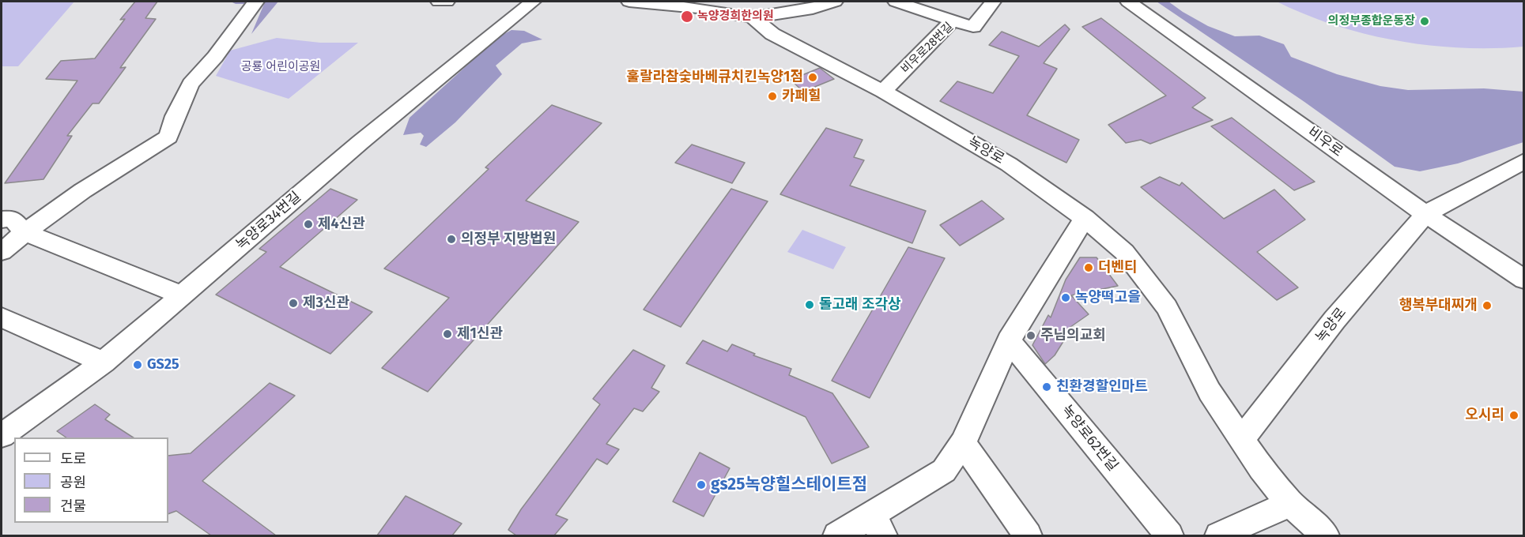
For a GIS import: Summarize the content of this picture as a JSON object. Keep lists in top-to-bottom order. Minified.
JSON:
{"streets":{"street":["비우로28번길","비우로","녹양로","녹양로34번길","녹양로62번길"]},"crossings":[["비우로28번길","녹양로"],["비우로","녹양로"]],"parks":["공룡 어린이공원"],"places":["녹양경희한의원","의정부종합운동장","훌랄라참숯바베큐치킨녹양1점","카페힐","제4신관","의정부 지방법원","더벤티","녹양떡고을","제3신관","돌고래 조각상","행복부대찌개","제1신관","주님의교회","GS25","친환경할인마트","오시리","gs25녹양힐스테이트점"],"legend":["도로","공원","건물"]}
